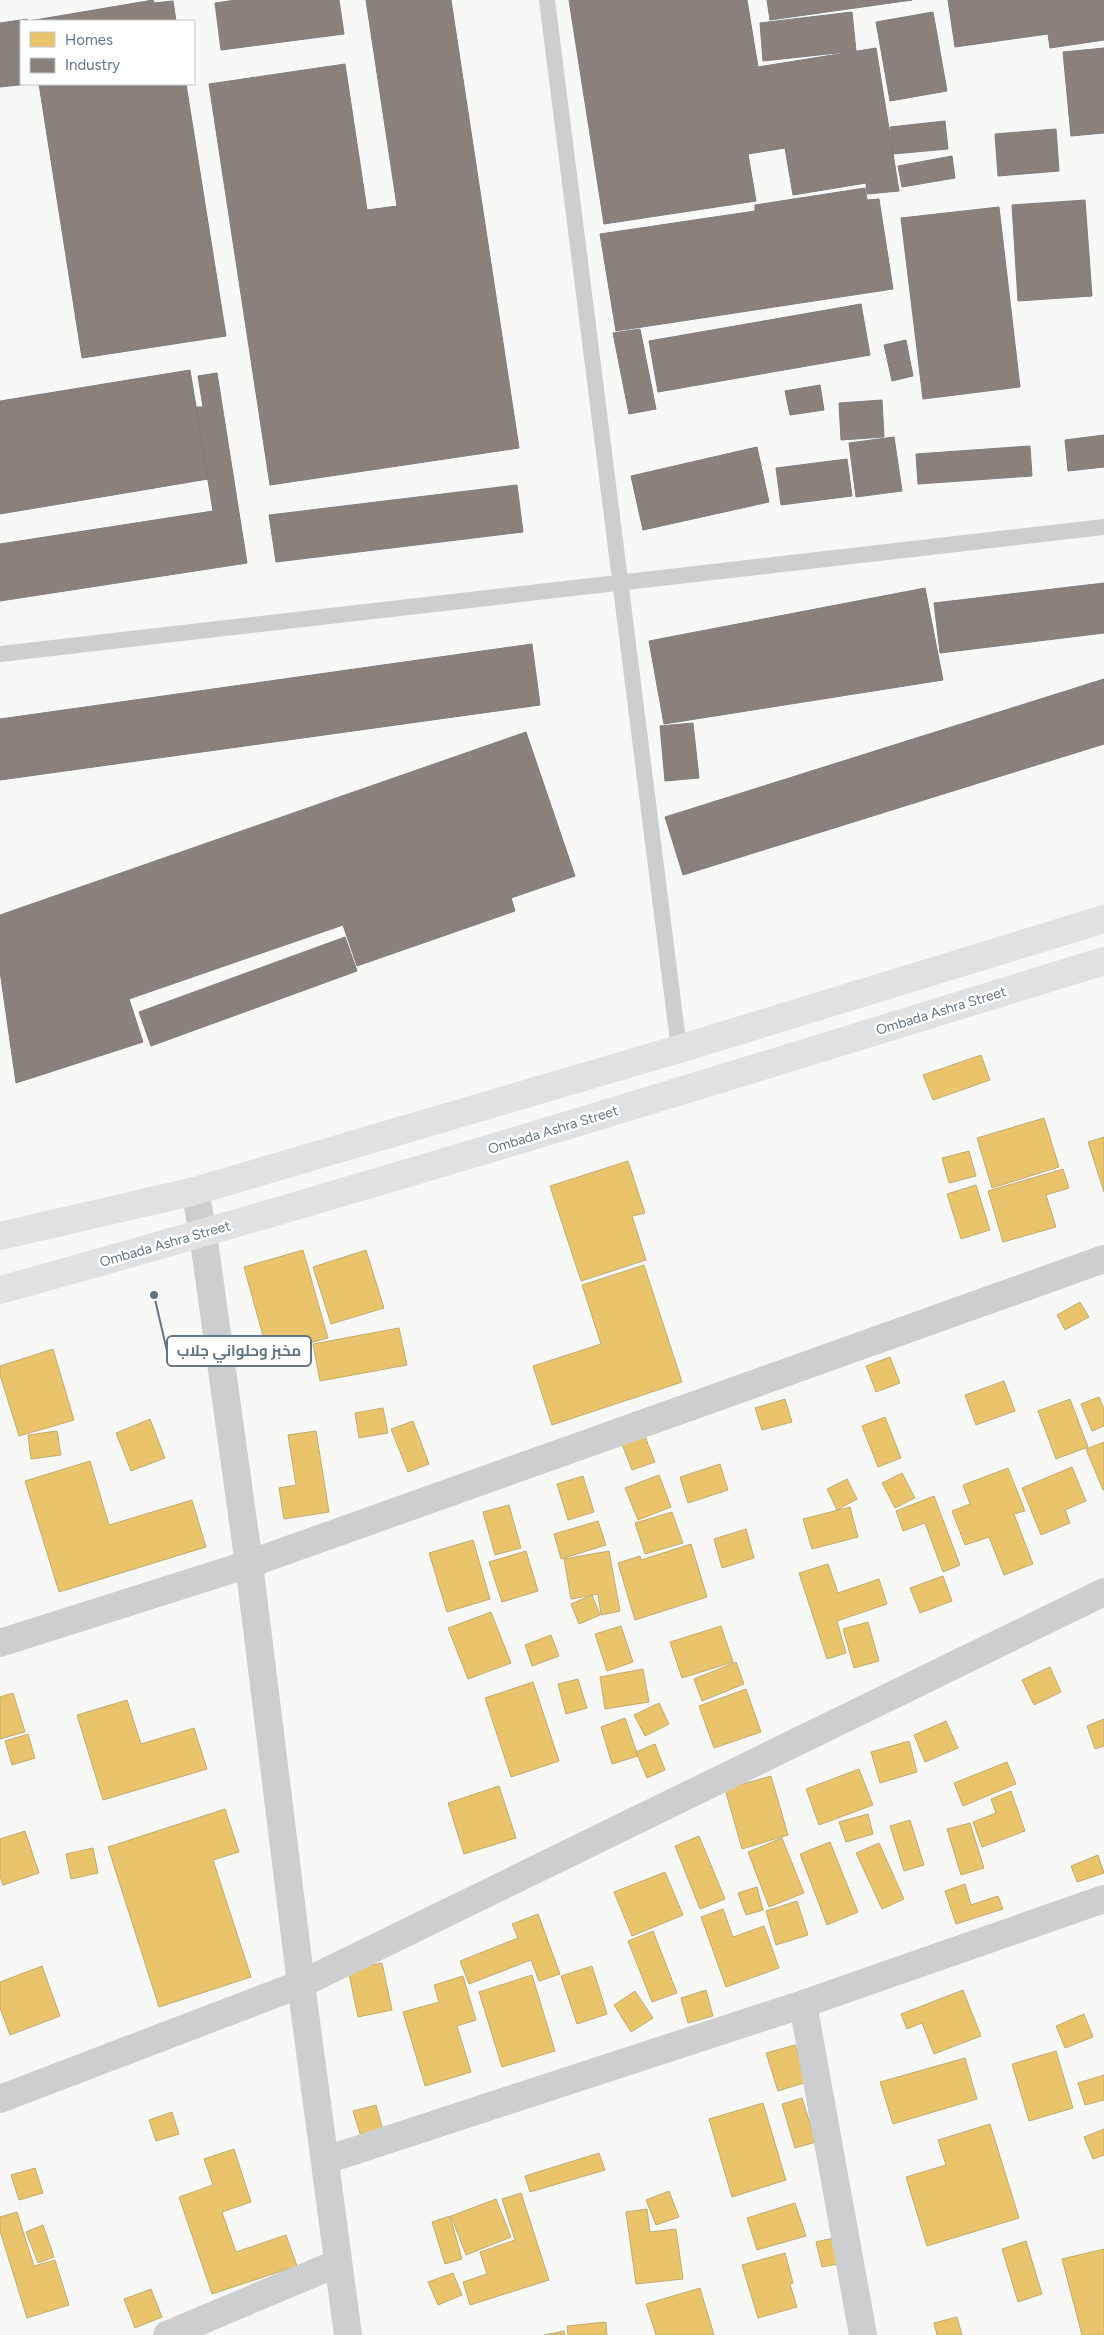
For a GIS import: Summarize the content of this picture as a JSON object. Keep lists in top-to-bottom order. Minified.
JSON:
{"streets":{"main road":["Ombada Ashra Street"]},"places":["مخبز وحلواني جلاب"],"legend":["Homes","Industry"]}
